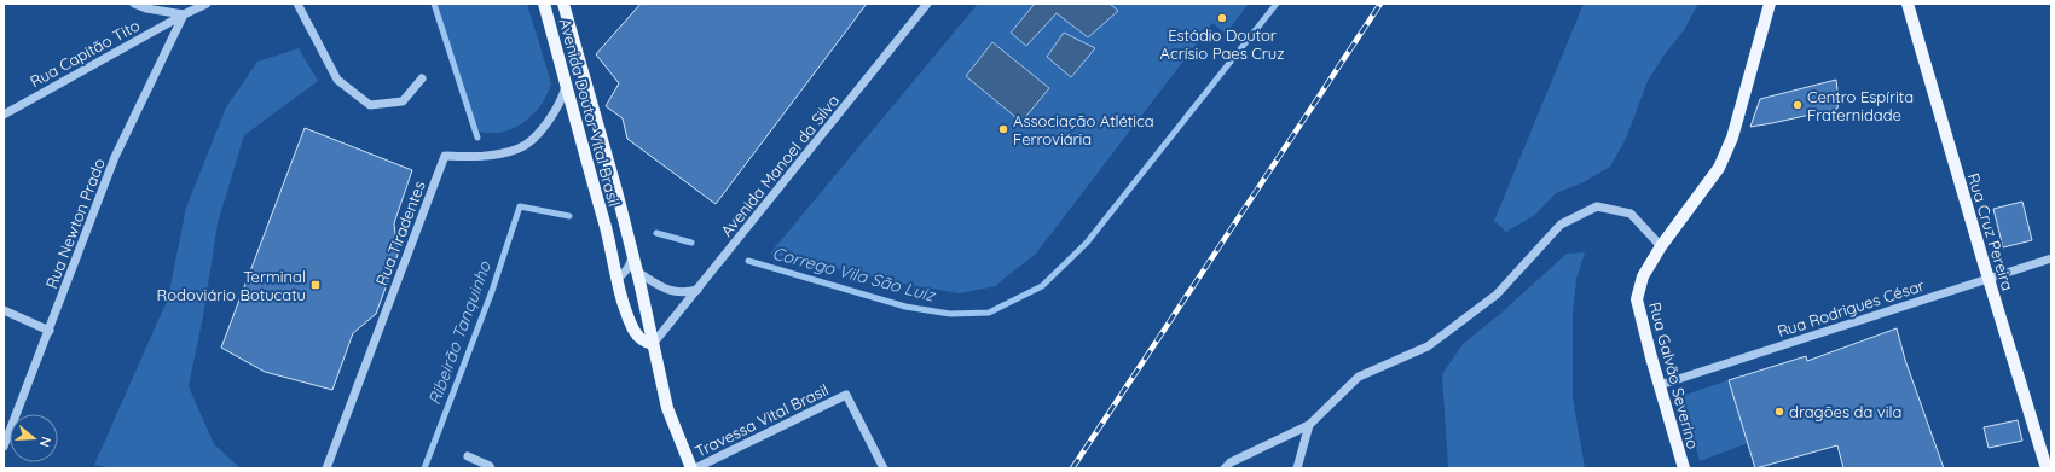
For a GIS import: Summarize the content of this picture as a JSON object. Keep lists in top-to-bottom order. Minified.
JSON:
{"streets":{"main road":["Avenida Doutor Vital Brasil","Rua Cruz Pereira","Rua Galvão Severino"],"street":["Rua Capitão Tito","Avenida Manoel da Silva","Rua Newton Prado","Rua Tiradentes","Rua Rodrigues César","Travessa Vital Brasil"]},"crossings":[["Rua Capitão Tito","Rua Newton Prado"],["Avenida Doutor Vital Brasil","Avenida Manoel da Silva"],["Avenida Doutor Vital Brasil","Rua Tiradentes"],["Rua Cruz Pereira","Rua Rodrigues César"],["Rua Rodrigues César","Rua Galvão Severino"]],"water":["Corrego Vila São Luiz","Ribeirão Tanquinho"],"places":{"other":["Estádio Doutor Acrísio Paes Cruz","Centro Espírita Fraternidade","Associação Atlética Ferroviária","dragões da vila"],"transit":["Terminal Rodoviário Botucatu"]},"north":"right"}
